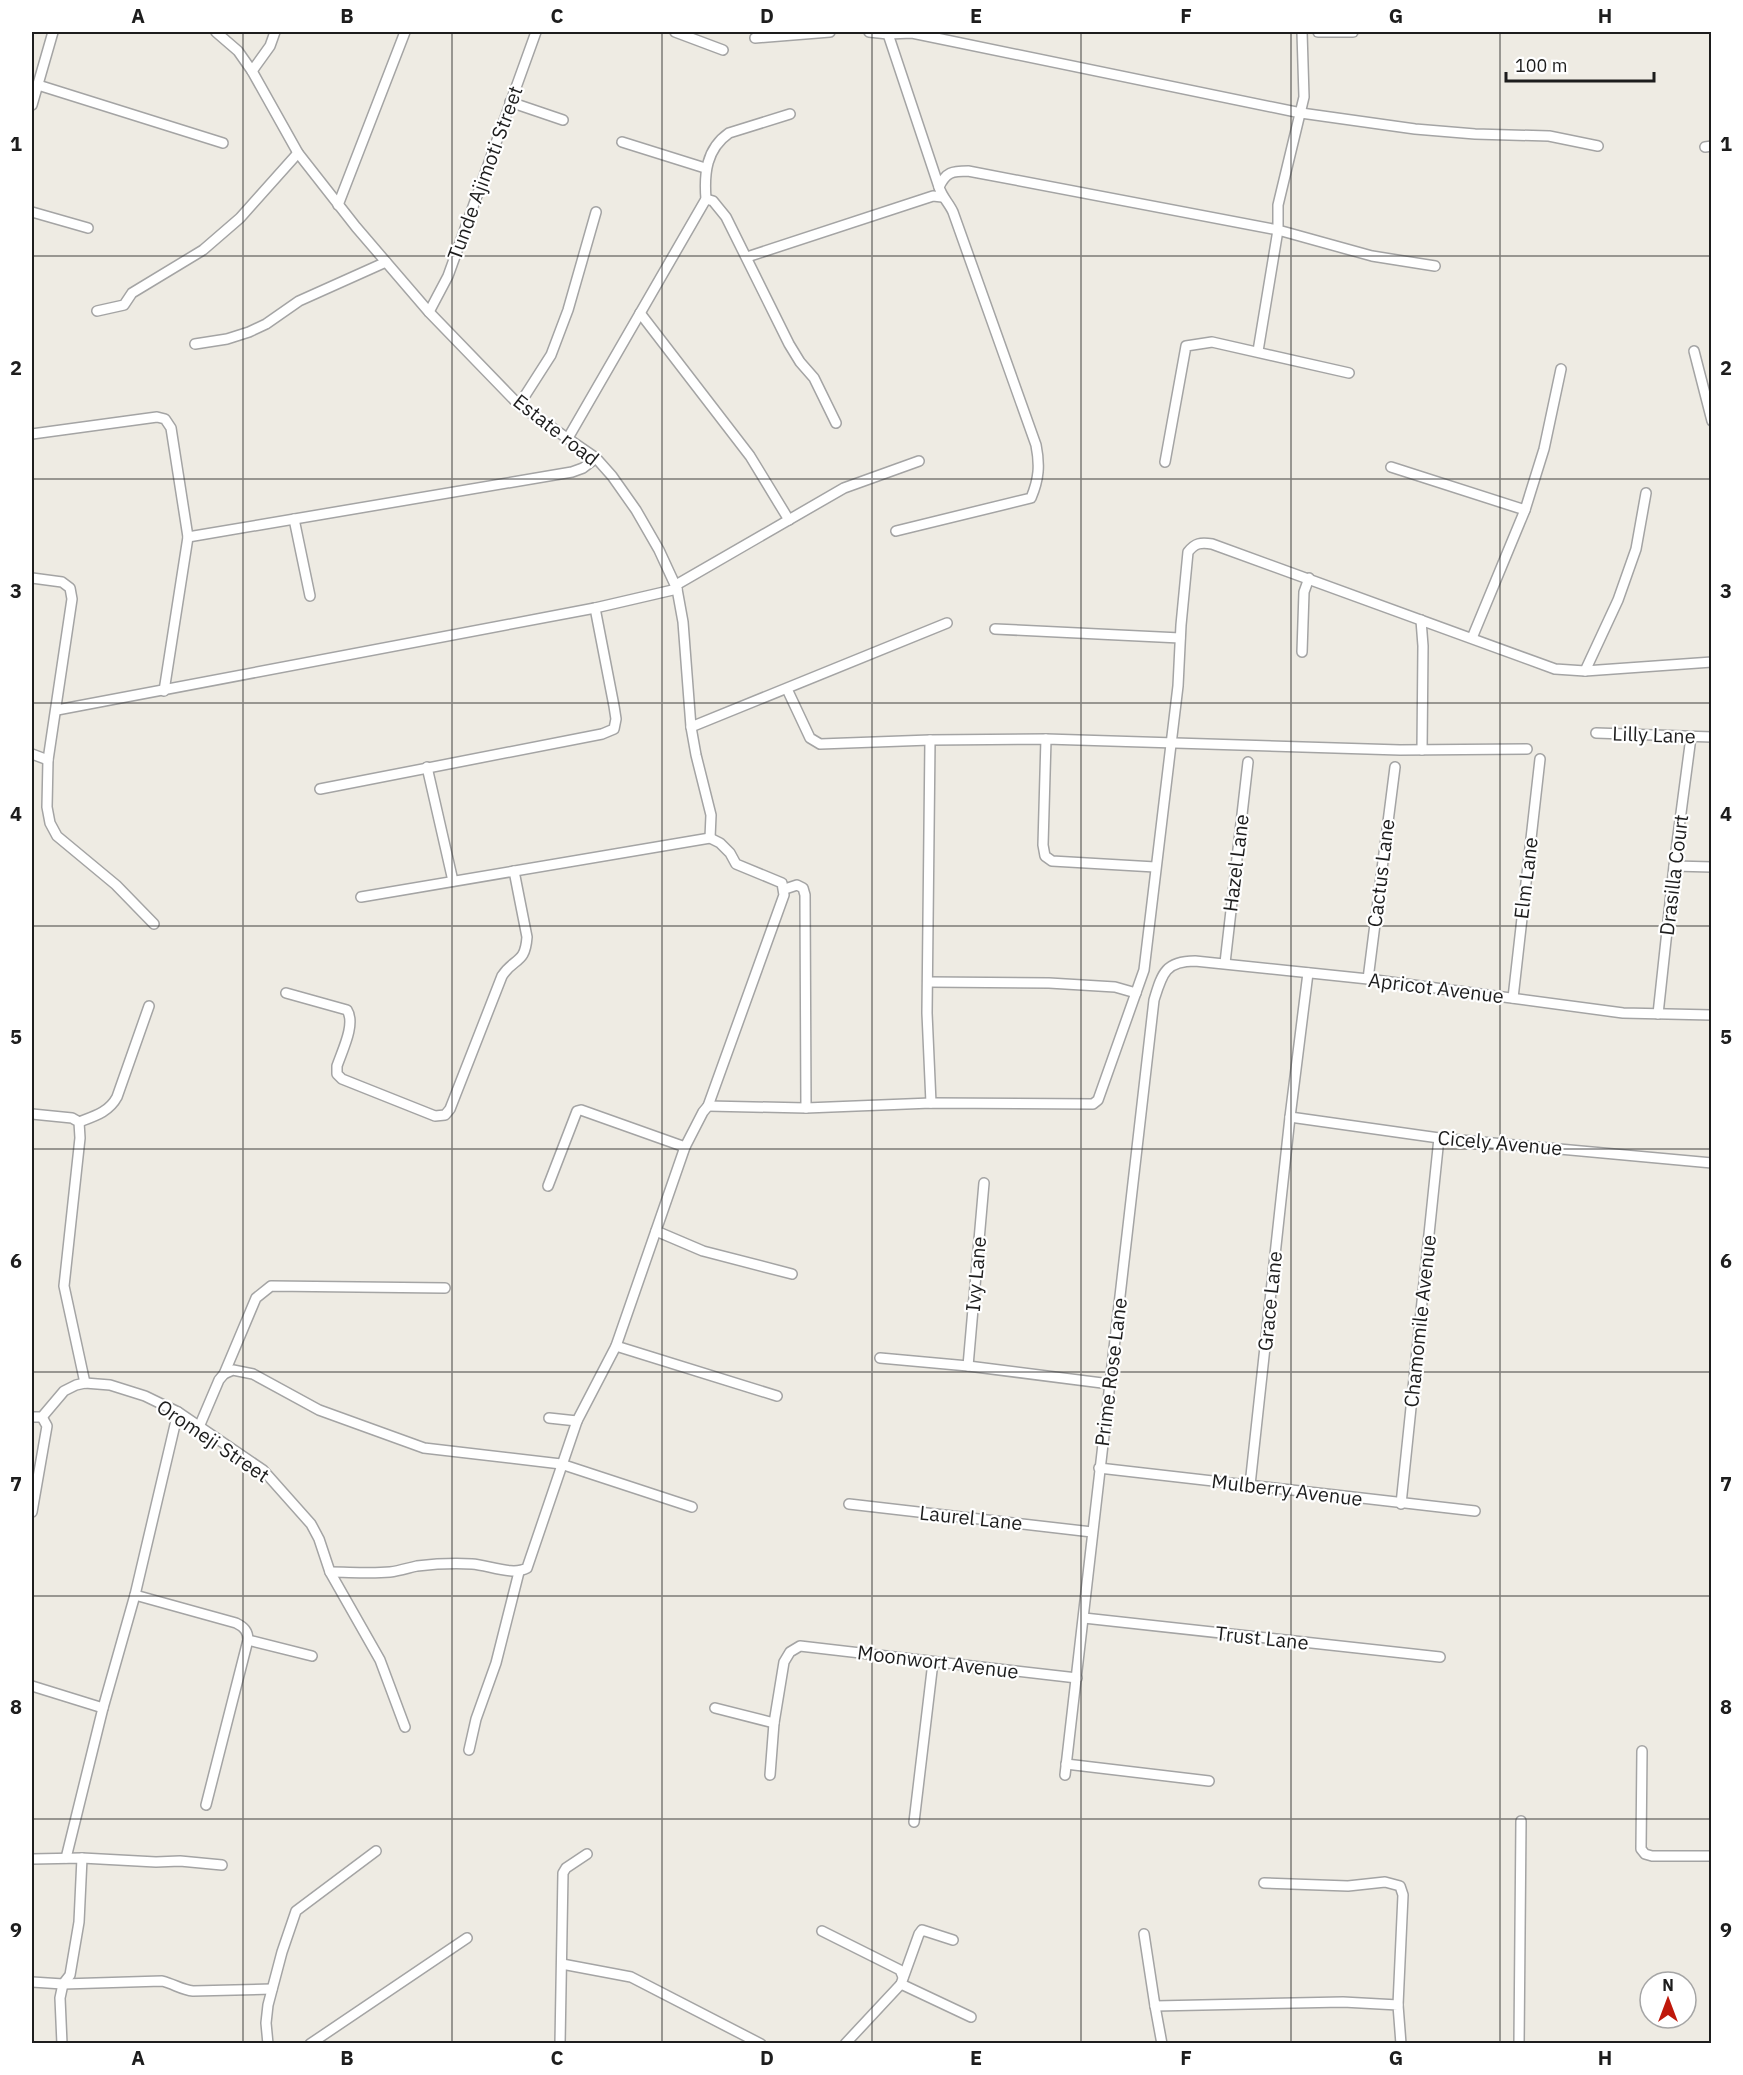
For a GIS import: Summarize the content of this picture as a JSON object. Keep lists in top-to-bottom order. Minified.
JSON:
{"streets":{"street":["Tunde Ajimoti Street","Estate road","Lilly Lane","Hazel Lane","Cactus Lane","Drasilla Court","Elm Lane","Apricot Avenue","Cicely Avenue","Ivy Lane","Grace Lane","Chamomile Avenue","Prime Rose Lane","Oromeji Street","Mulberry Avenue","Laurel Lane","Trust Lane","Moonwort Avenue"]},"crossings":[["Tunde Ajimoti Street","Estate road"],["Lilly Lane","Drasilla Court"],["Hazel Lane","Apricot Avenue"],["Cactus Lane","Apricot Avenue"],["Drasilla Court","Apricot Avenue"],["Elm Lane","Apricot Avenue"],["Apricot Avenue","Grace Lane"],["Apricot Avenue","Prime Rose Lane"],["Cicely Avenue","Grace Lane"],["Cicely Avenue","Chamomile Avenue"],["Grace Lane","Mulberry Avenue"],["Chamomile Avenue","Mulberry Avenue"],["Prime Rose Lane","Mulberry Avenue"],["Prime Rose Lane","Laurel Lane"],["Prime Rose Lane","Trust Lane"],["Prime Rose Lane","Moonwort Avenue"]],"scale_bar":"100 m","north":"top","grid":{"columns":["A","B","C","D","E","F","G","H"],"rows":["1","2","3","4","5","6","7","8","9"]}}
